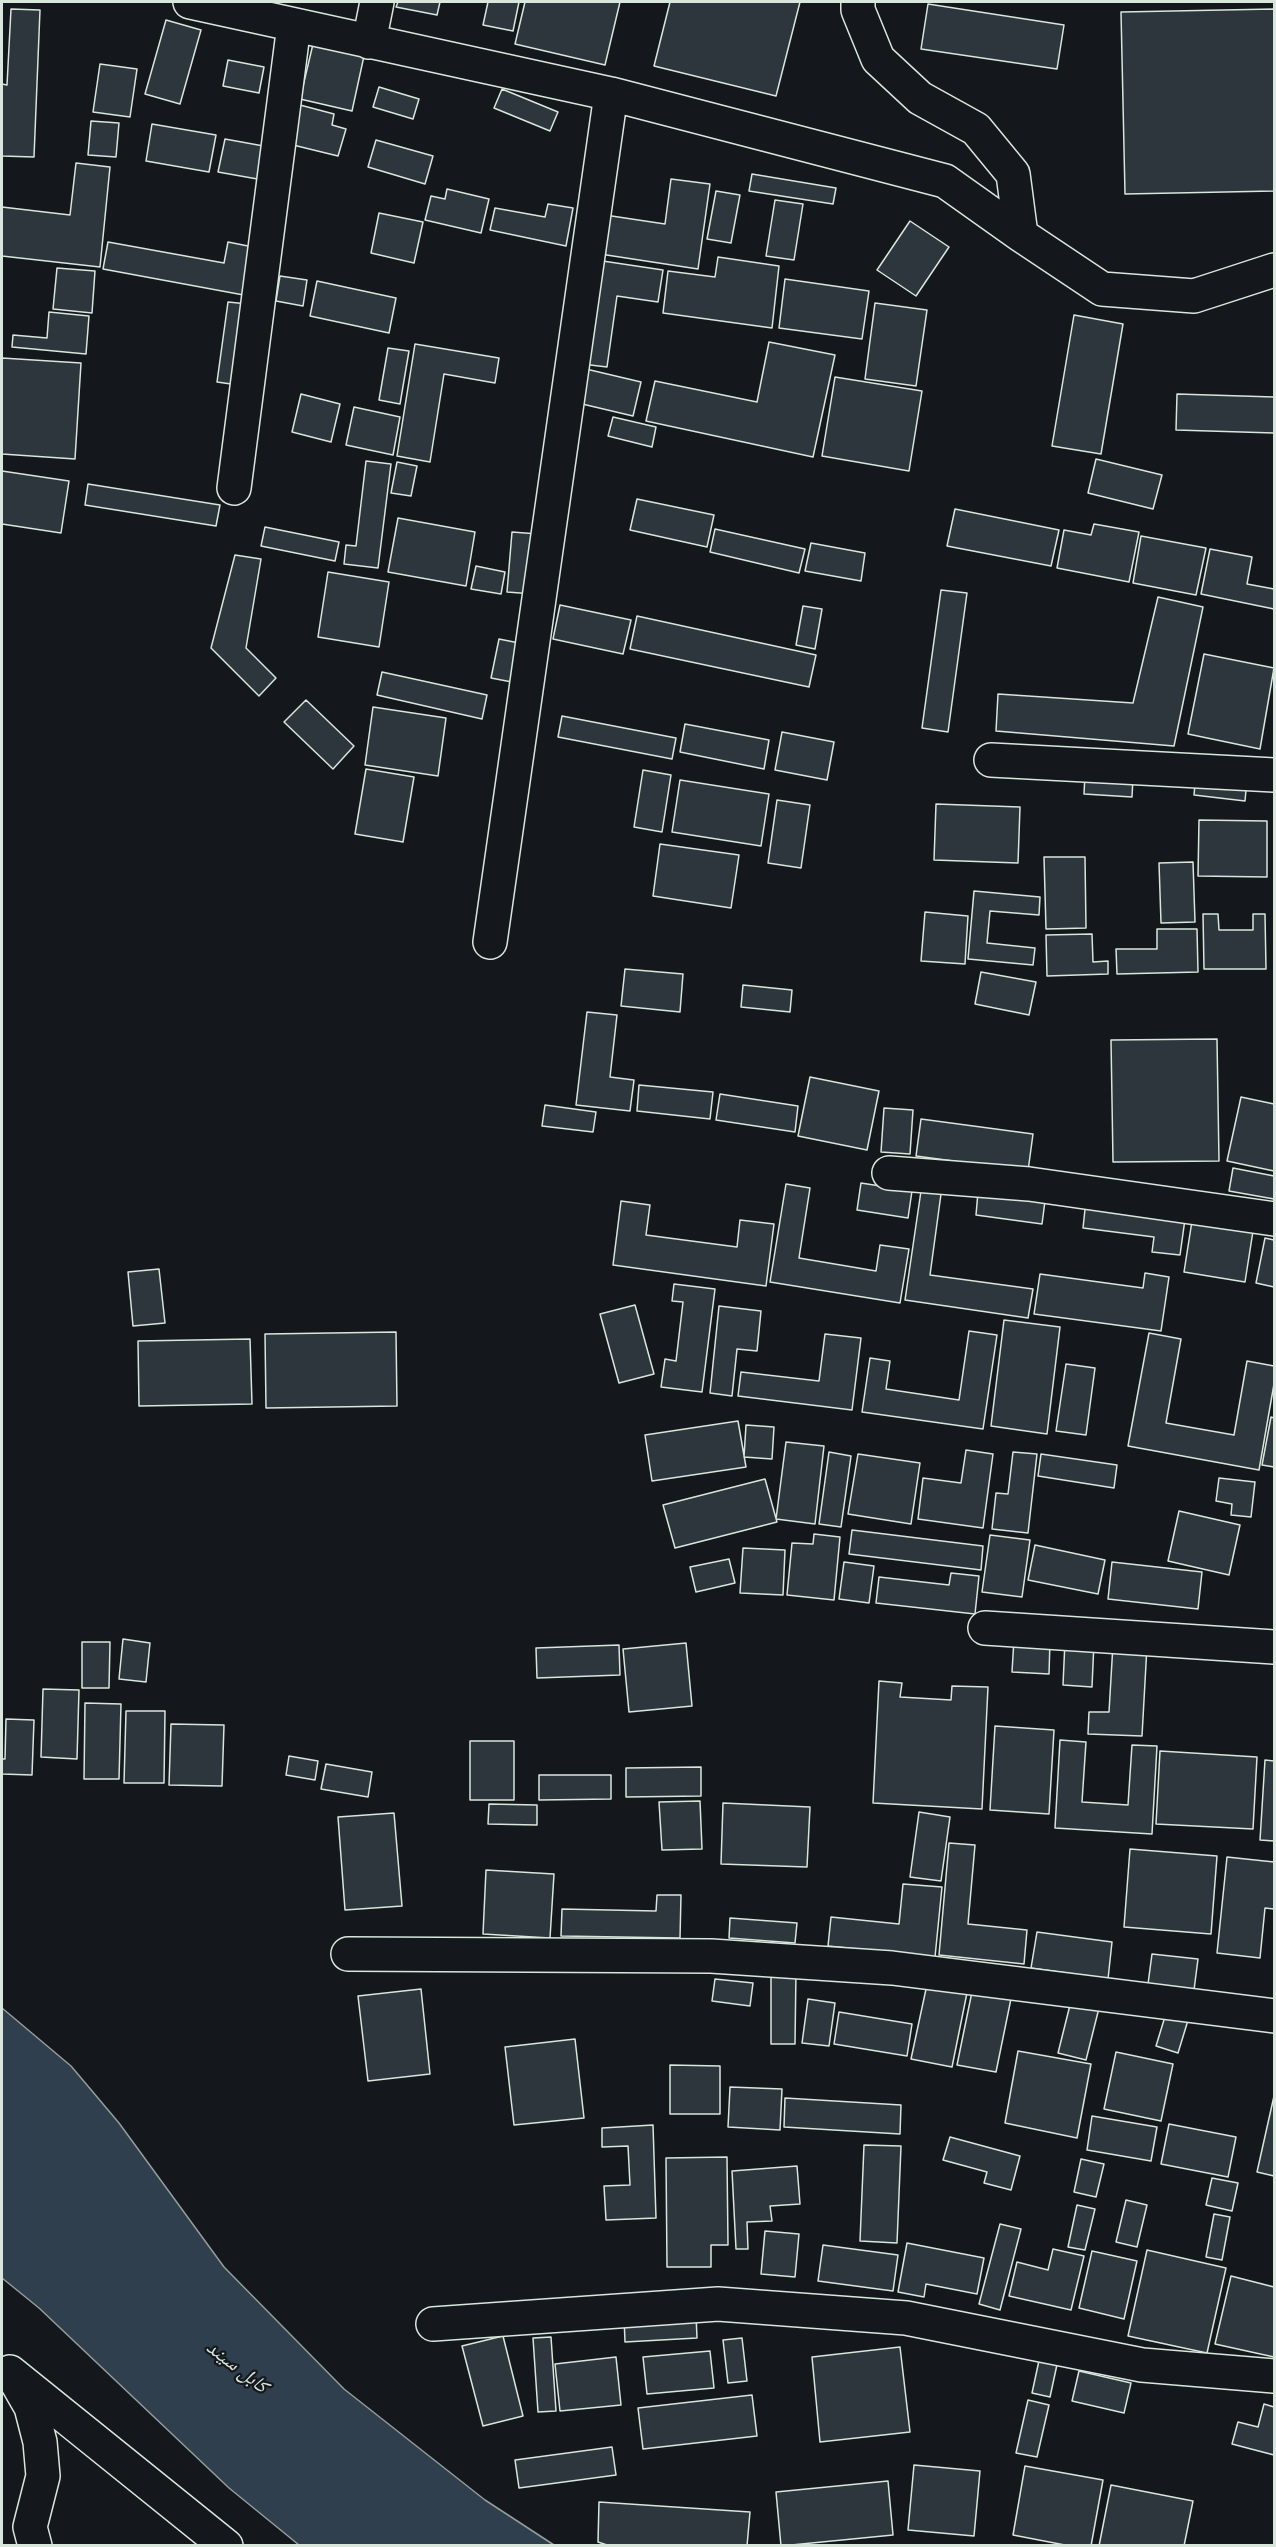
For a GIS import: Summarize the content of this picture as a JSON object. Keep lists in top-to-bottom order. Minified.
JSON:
{"water":["کابل سيند"]}
